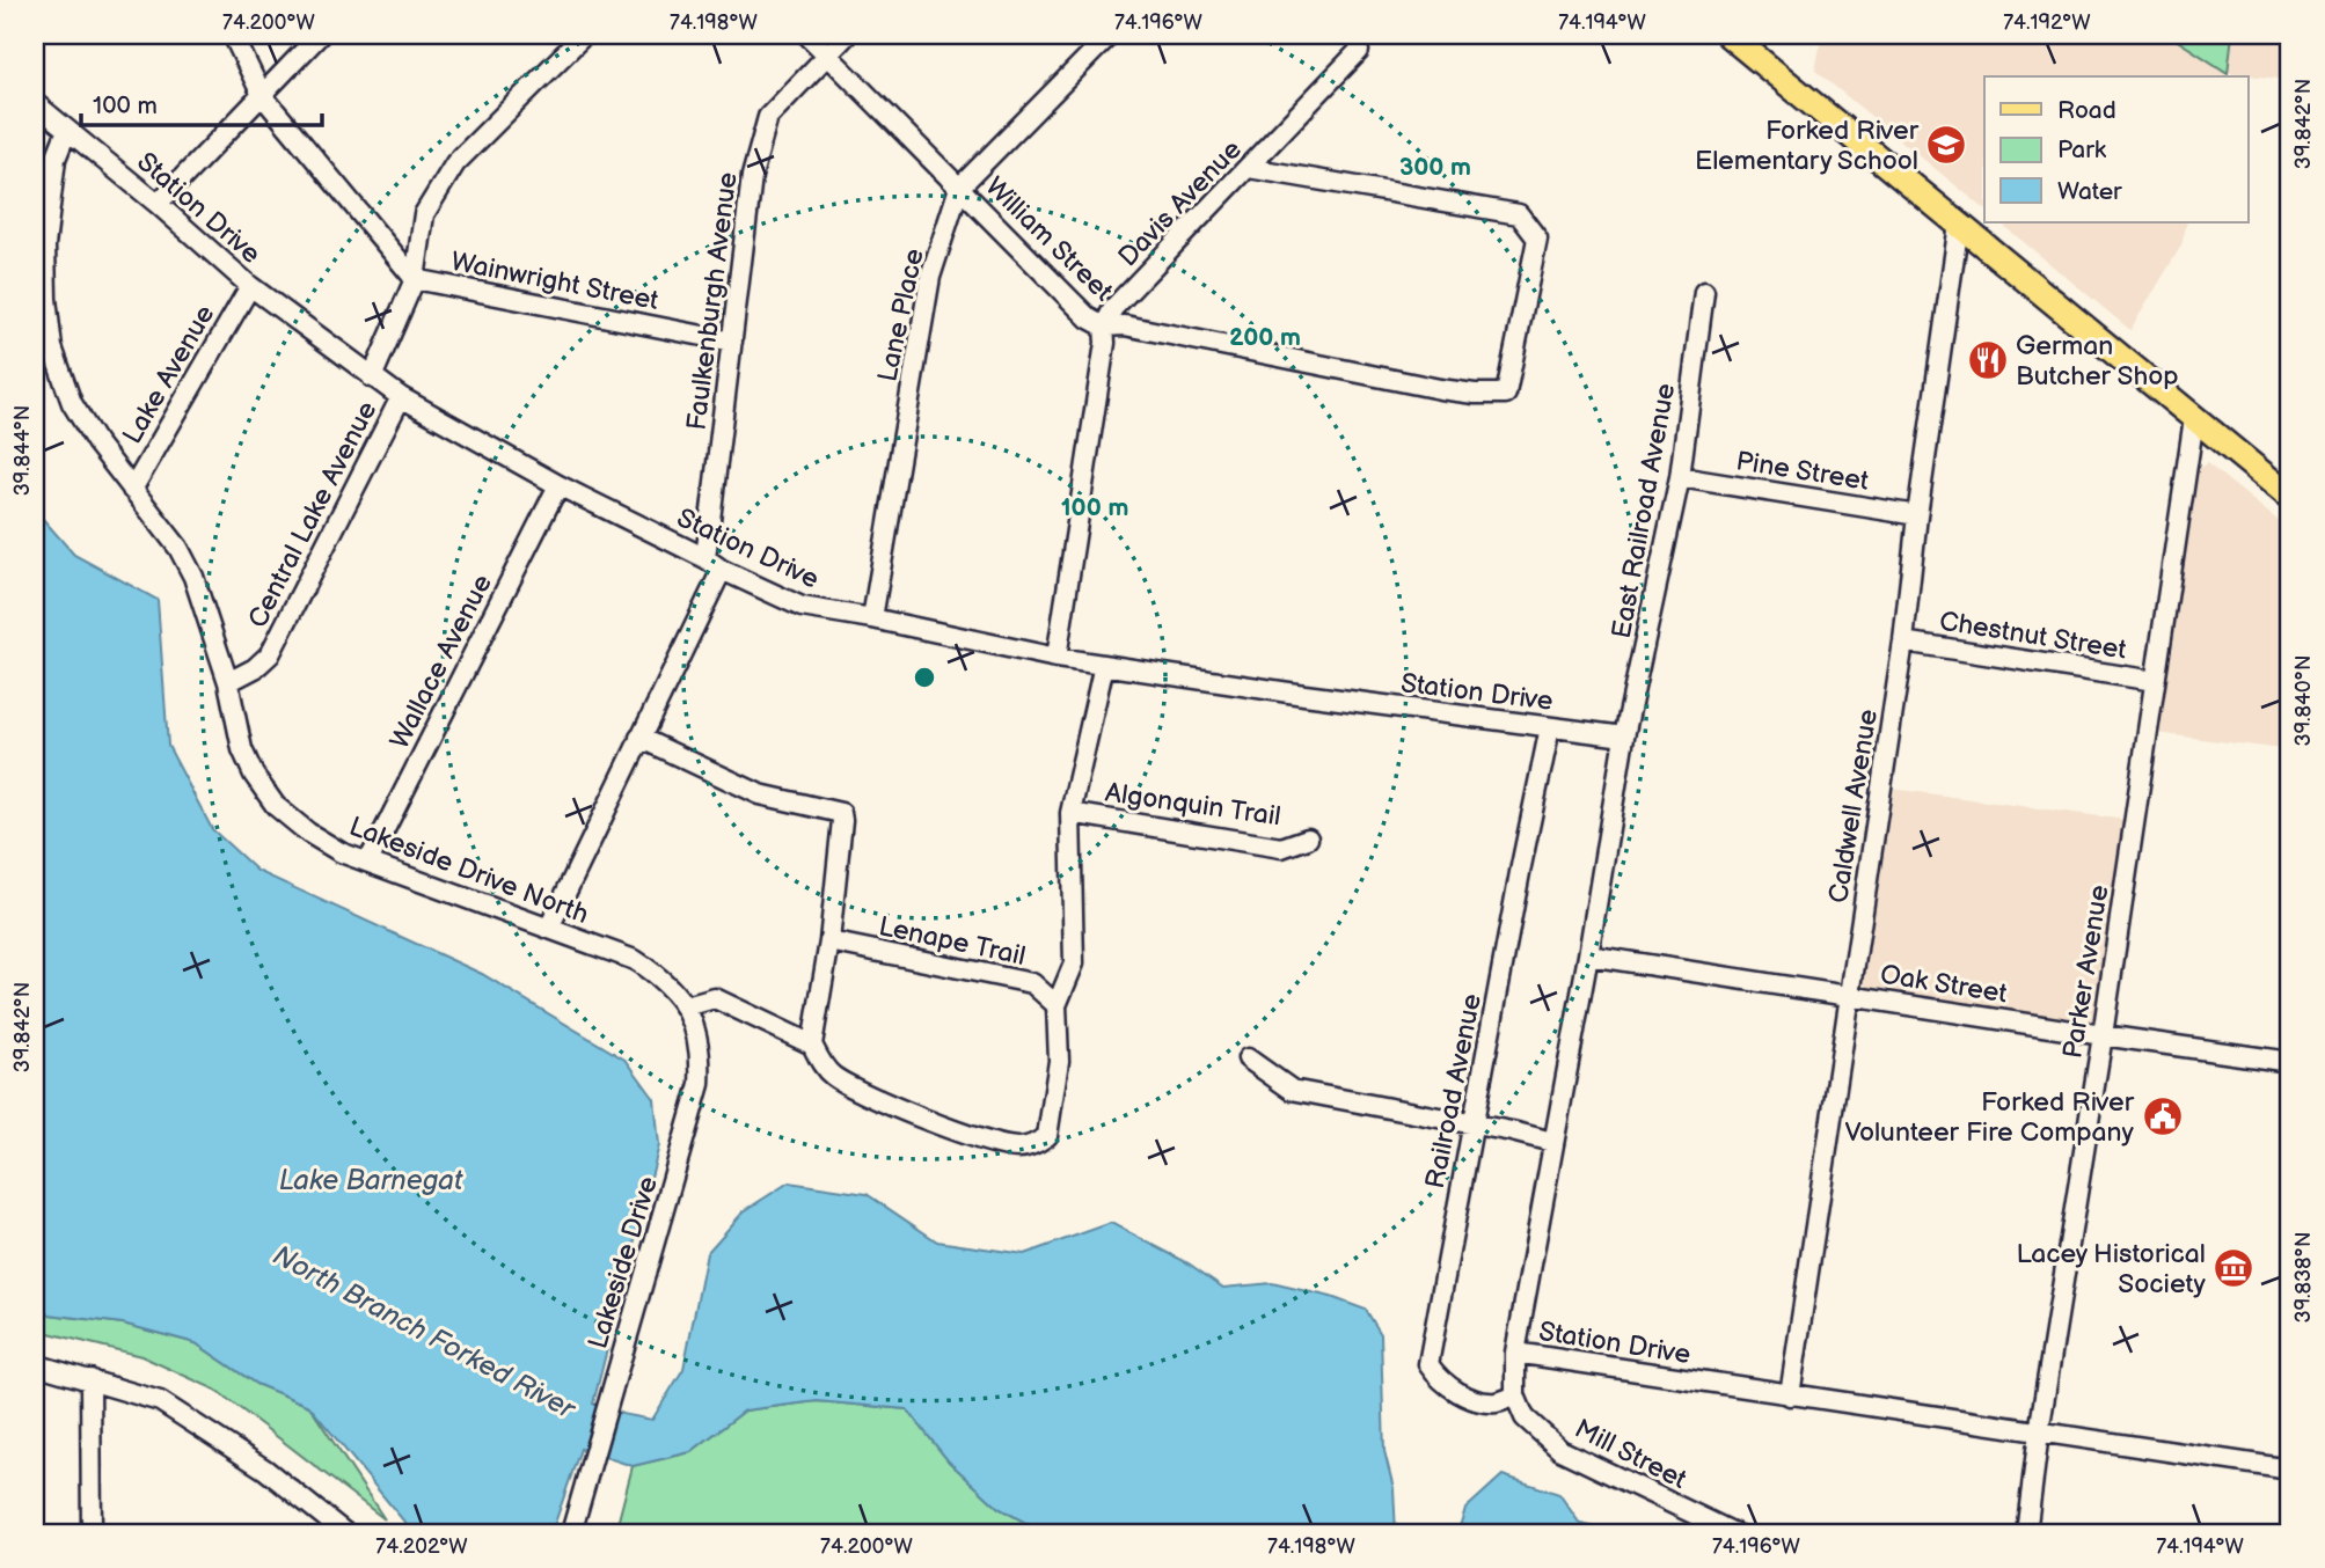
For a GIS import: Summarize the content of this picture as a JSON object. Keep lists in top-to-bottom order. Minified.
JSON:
{"streets":{"street":["Davis Avenue","Station Drive","William Street","Wainwright Street","Faulkenburgh Avenue","Lane Place","Lake Avenue","Pine Street","East Railroad Avenue","Central Lake Avenue","Chestnut Street","Wallace Avenue","Algonquin Trail","Caldwell Avenue","Lakeside Drive North","Lenape Trail","Parker Avenue","Oak Street","Railroad Avenue","Lakeside Drive","Mill Street"]},"crossings":[["Davis Avenue","William Street"],["Station Drive","Faulkenburgh Avenue"],["Station Drive","Lane Place"],["Station Drive","Lake Avenue"],["Station Drive","East Railroad Avenue"],["Station Drive","Central Lake Avenue"],["Station Drive","Wallace Avenue"],["Station Drive","Caldwell Avenue"],["Station Drive","Lakeside Drive North"],["Station Drive","Parker Avenue"],["Station Drive","Oak Street"],["Station Drive","Railroad Avenue"],["William Street","Faulkenburgh Avenue"],["William Street","Lane Place"],["Wainwright Street","Faulkenburgh Avenue"],["Lake Avenue","Lakeside Drive North"],["Pine Street","East Railroad Avenue"],["Pine Street","Caldwell Avenue"],["Central Lake Avenue","Lakeside Drive North"],["Chestnut Street","Caldwell Avenue"],["Chestnut Street","Parker Avenue"],["Wallace Avenue","Lakeside Drive North"],["Caldwell Avenue","Oak Street"],["Lakeside Drive North","Lakeside Drive"],["Parker Avenue","Oak Street"],["Railroad Avenue","Mill Street"]],"water":["Lake Barnegat","North Branch Forked River"],"places":{"school or university":["Forked River Elementary School"],"restaurant":["German Butcher Shop"],"public building":["Forked River Volunteer Fire Company"],"museum":["Lacey Historical Society"]},"legend":["Road","Park","Water"],"scale_bar":"100 m","coordinates":["74.200°W","74.198°W","74.196°W","74.194°W","74.192°W","39.842°N","39.844°N","39.840°N","39.838°N","74.202°W"],"rings":["300 m","200 m","100 m"]}
